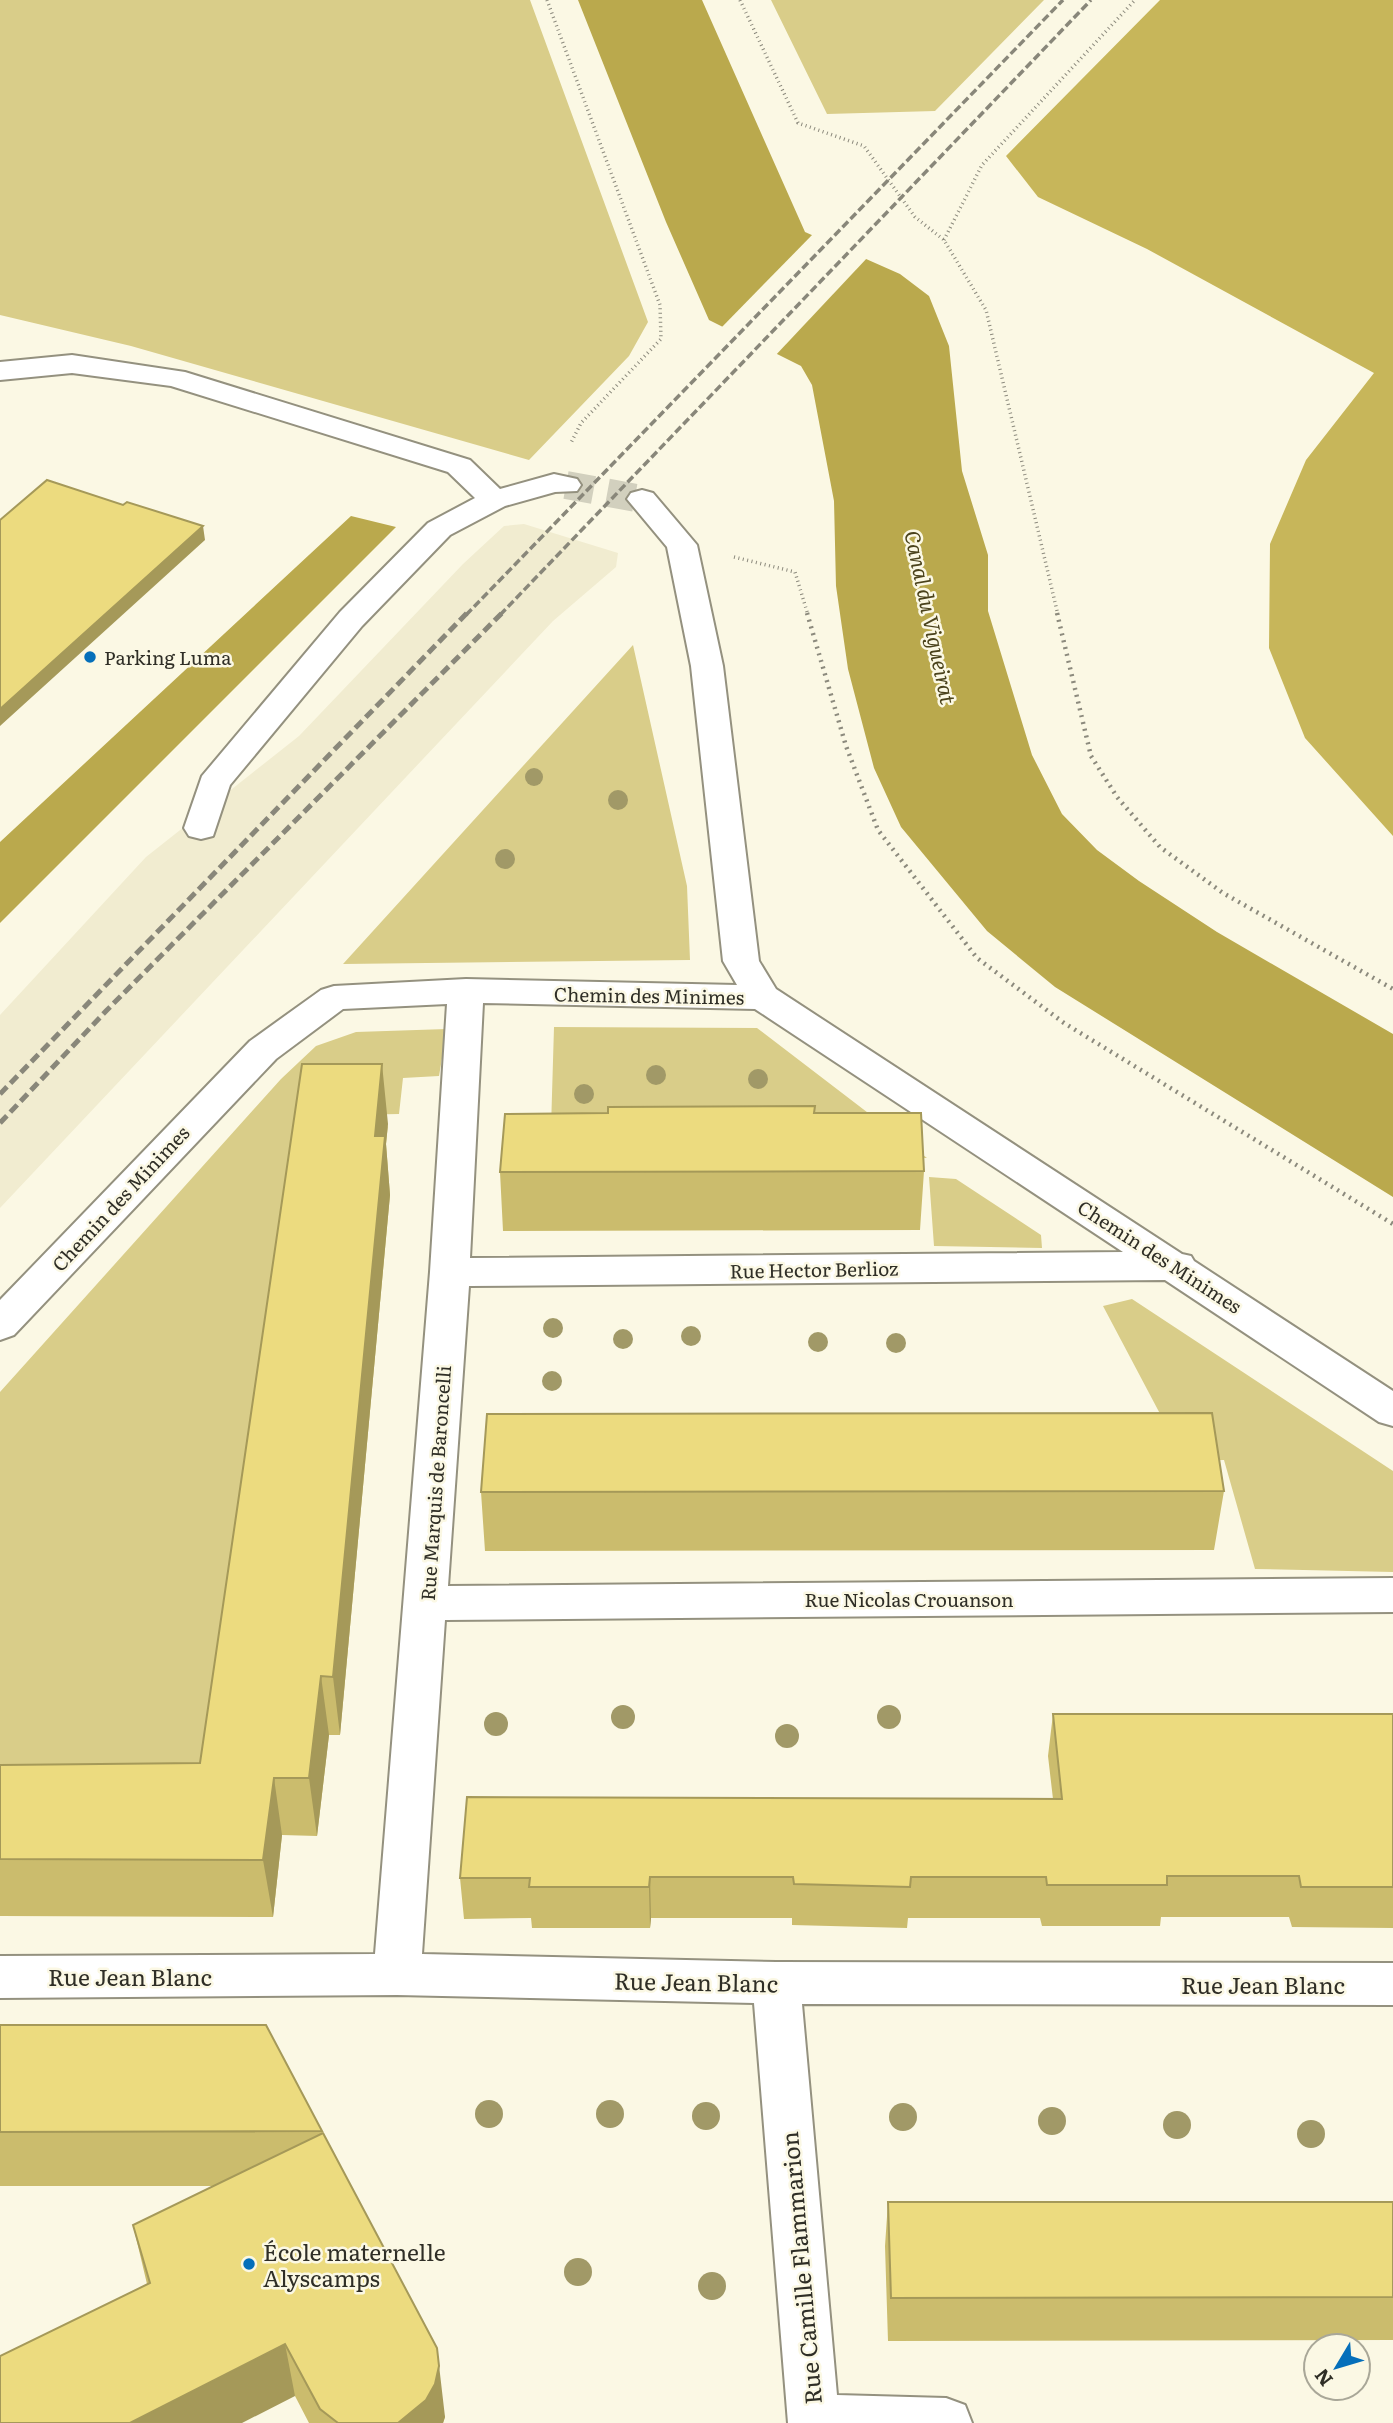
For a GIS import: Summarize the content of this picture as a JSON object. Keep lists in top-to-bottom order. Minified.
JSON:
{"streets":{"street":["Chemin des Minimes","Rue Hector Berlioz","Rue Marquis de Baroncelli","Rue Nicolas Crouanson","Rue Jean Blanc","Rue Camille Flammarion"]},"crossings":[["Chemin des Minimes","Rue Hector Berlioz"],["Chemin des Minimes","Rue Marquis de Baroncelli"],["Rue Hector Berlioz","Rue Marquis de Baroncelli"],["Rue Marquis de Baroncelli","Rue Nicolas Crouanson"],["Rue Marquis de Baroncelli","Rue Jean Blanc"],["Rue Jean Blanc","Rue Camille Flammarion"]],"water":["Canal du Vigueirat"],"places":["Parking Luma","École maternelle Alyscamps"],"north":"bottom left"}
